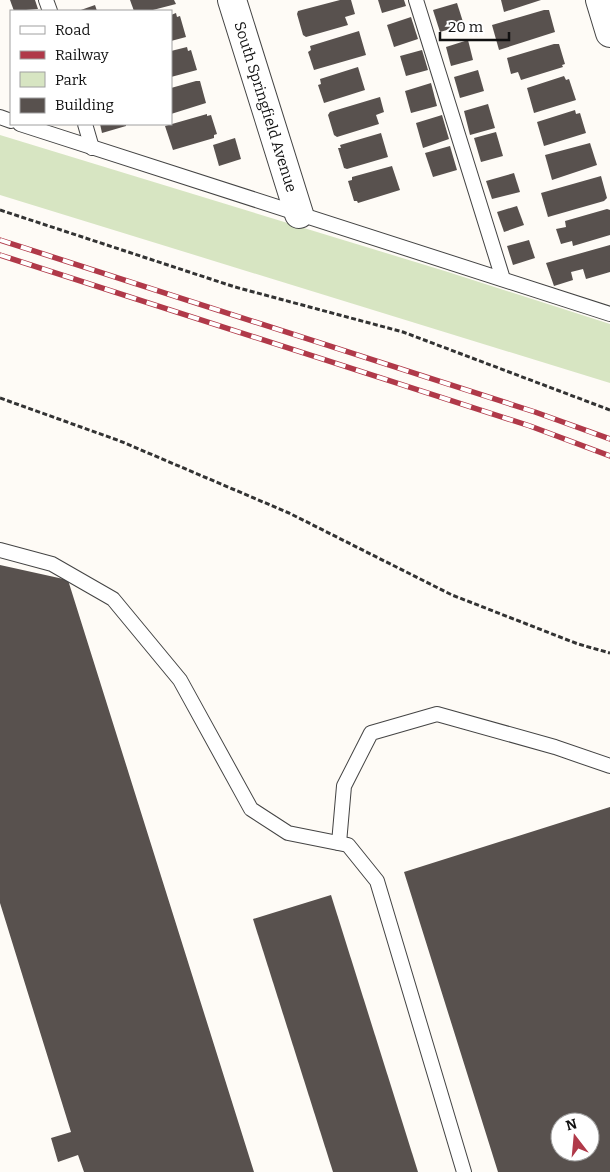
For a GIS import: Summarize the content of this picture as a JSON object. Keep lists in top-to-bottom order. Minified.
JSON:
{"streets":{"street":["South Springfield Avenue"]},"legend":["Road","Railway","Park","Building"],"scale_bar":"20 m","north":"top"}
